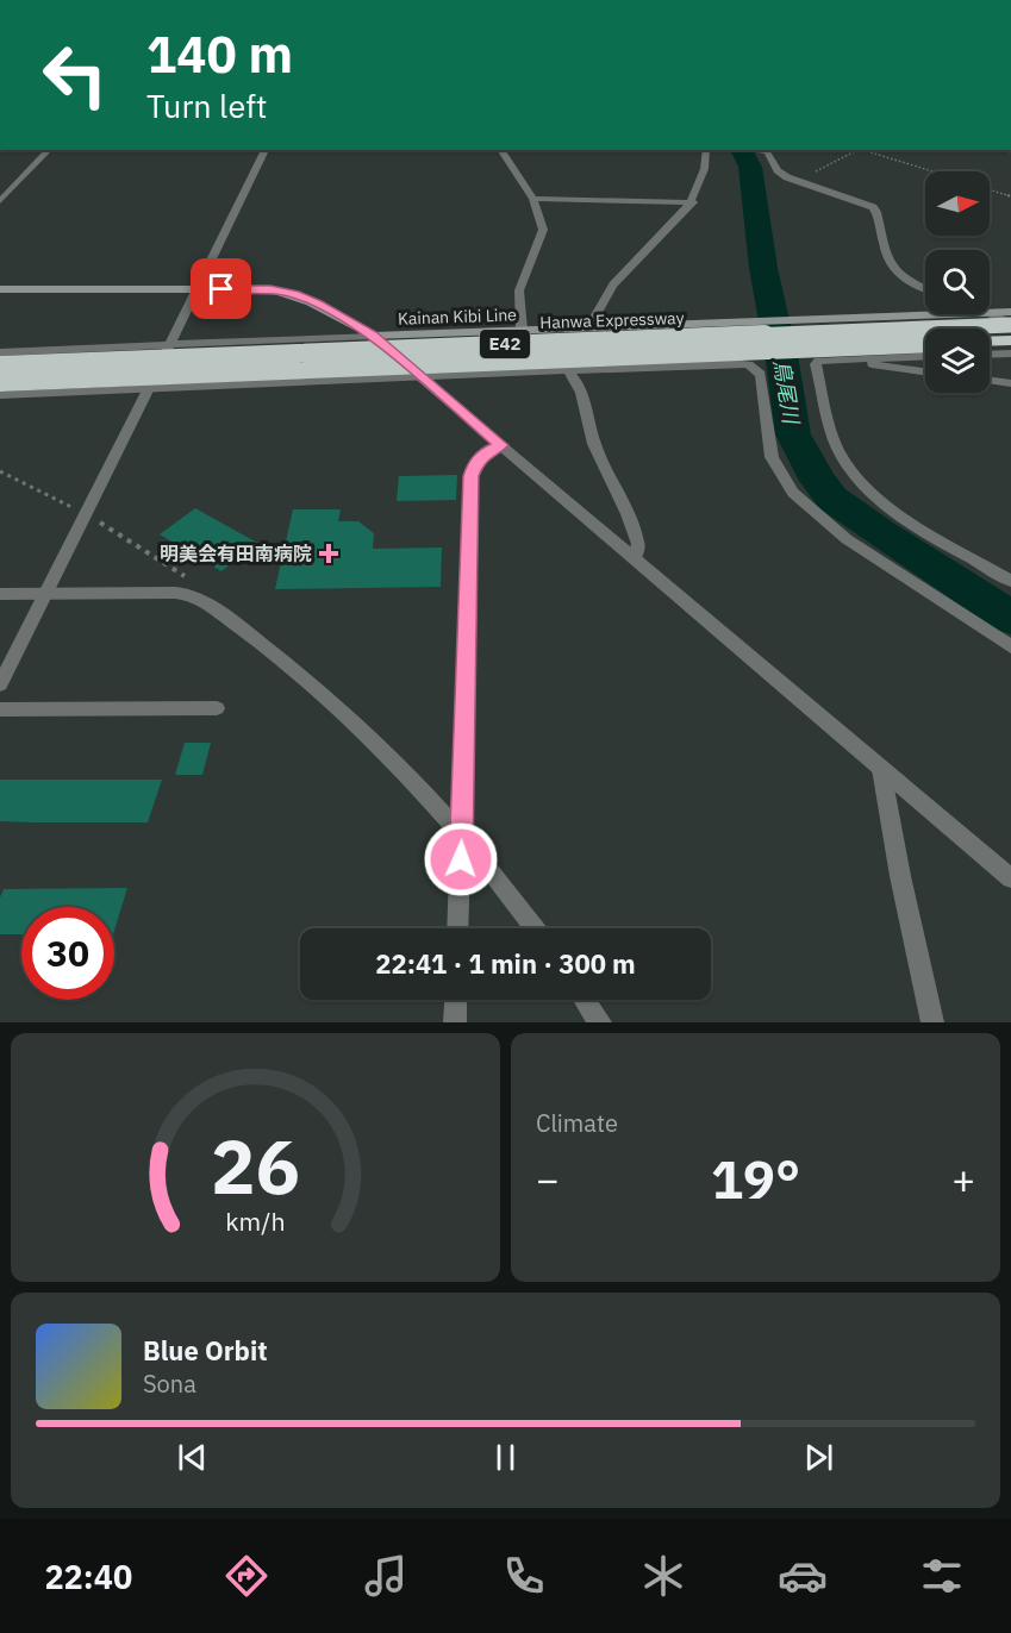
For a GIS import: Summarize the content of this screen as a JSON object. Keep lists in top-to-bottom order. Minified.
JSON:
{"streets":{"highway":["Hanwa Expressway","E42"],"main road":["Kainan Kibi Line"]},"water":["鳥尾川"],"places":{"health":["明美会有田南病院"]},"north":"right","page":{"turn":["140 m","Turn left"],"limit":"30","trip":"22:41 · 1 min · 300 m","tile":"Climate","heat":["−","19°","+"],"song":["Blue Orbit","Sona"],"tabs":"22:40","gauge":["26","km/h"]}}
